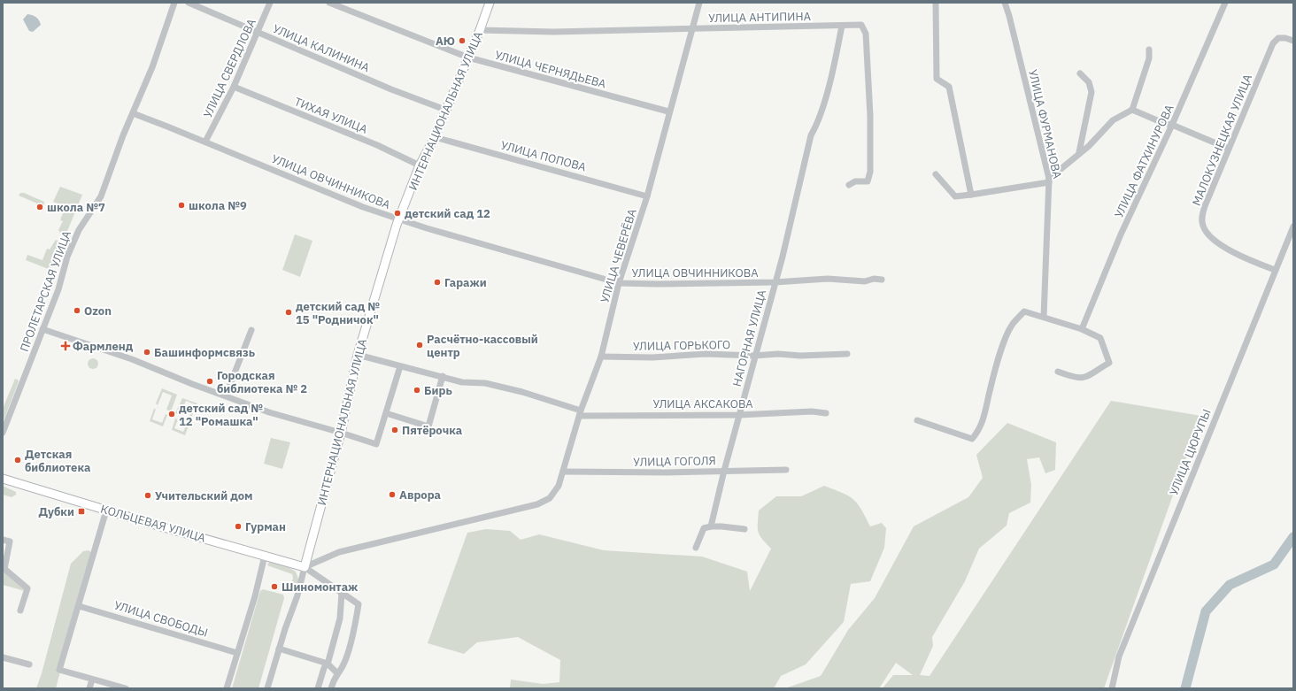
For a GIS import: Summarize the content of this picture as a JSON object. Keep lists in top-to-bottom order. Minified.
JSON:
{"streets":{"main road":["ИНТЕРНАЦИОНАЛЬНАЯ УЛИЦА","КОЛЬЦЕВАЯ УЛИЦА"],"street":["УЛИЦА АНТИПИНА","УЛИЦА КАЛИНИНА","УЛИЦА СВЕРДЛОВА","УЛИЦА ЧЕРНЯДЬЕВА","ТИХАЯ УЛИЦА","УЛИЦА ФУРМАНОВА","МАЛОКУЗНЕЦКАЯ УЛИЦА","УЛИЦА ПОПОВА","УЛИЦА ФАТХИНУРОВА","УЛИЦА ОВЧИННИКОВА","УЛИЦА ЧЕВЕРЁВА","ПРОЛЕТАРСКАЯ УЛИЦА","НАГОРНАЯ УЛИЦА","УЛИЦА ГОРЬКОГО","УЛИЦА АКСАКОВА","УЛИЦА ЦЮРУПЫ","УЛИЦА ГОГОЛЯ","УЛИЦА СВОБОДЫ"]},"crossings":[["УЛИЦА АНТИПИНА","ИНТЕРНАЦИОНАЛЬНАЯ УЛИЦА"],["УЛИЦА АНТИПИНА","УЛИЦА ЧЕВЕРЁВА"],["УЛИЦА АНТИПИНА","НАГОРНАЯ УЛИЦА"],["УЛИЦА КАЛИНИНА","УЛИЦА СВЕРДЛОВА"],["УЛИЦА КАЛИНИНА","ИНТЕРНАЦИОНАЛЬНАЯ УЛИЦА"],["УЛИЦА СВЕРДЛОВА","ТИХАЯ УЛИЦА"],["УЛИЦА СВЕРДЛОВА","УЛИЦА ОВЧИННИКОВА"],["УЛИЦА ЧЕРНЯДЬЕВА","ИНТЕРНАЦИОНАЛЬНАЯ УЛИЦА"],["УЛИЦА ЧЕРНЯДЬЕВА","УЛИЦА ЧЕВЕРЁВА"],["ИНТЕРНАЦИОНАЛЬНАЯ УЛИЦА","ТИХАЯ УЛИЦА"],["ИНТЕРНАЦИОНАЛЬНАЯ УЛИЦА","УЛИЦА ПОПОВА"],["ИНТЕРНАЦИОНАЛЬНАЯ УЛИЦА","УЛИЦА ОВЧИННИКОВА"],["ИНТЕРНАЦИОНАЛЬНАЯ УЛИЦА","УЛИЦА ЧЕВЕРЁВА"],["ИНТЕРНАЦИОНАЛЬНАЯ УЛИЦА","УЛИЦА АКСАКОВА"],["ИНТЕРНАЦИОНАЛЬНАЯ УЛИЦА","КОЛЬЦЕВАЯ УЛИЦА"],["МАЛОКУЗНЕЦКАЯ УЛИЦА","УЛИЦА ЦЮРУПЫ"],["УЛИЦА ПОПОВА","УЛИЦА ЧЕВЕРЁВА"],["УЛИЦА ОВЧИННИКОВА","УЛИЦА ЧЕВЕРЁВА"],["УЛИЦА ОВЧИННИКОВА","ПРОЛЕТАРСКАЯ УЛИЦА"],["УЛИЦА ОВЧИННИКОВА","НАГОРНАЯ УЛИЦА"],["УЛИЦА ЧЕВЕРЁВА","УЛИЦА ГОРЬКОГО"],["УЛИЦА ЧЕВЕРЁВА","УЛИЦА АКСАКОВА"],["УЛИЦА ЧЕВЕРЁВА","УЛИЦА ГОГОЛЯ"],["УЛИЦА ЧЕВЕРЁВА","КОЛЬЦЕВАЯ УЛИЦА"],["НАГОРНАЯ УЛИЦА","УЛИЦА ГОРЬКОГО"],["НАГОРНАЯ УЛИЦА","УЛИЦА АКСАКОВА"],["НАГОРНАЯ УЛИЦА","УЛИЦА ГОГОЛЯ"]],"places":{"other":["АЮ","школа №9","школа №7","детский сад 12","Гаражи","Ozon","детский сад № 15 \"Родничок\"","Расчётно-кассовый центр","Башинформсвязь","Городская библиотека № 2","Бирь","детский сад № 12 \"Ромашка\"","Пятёрочка","Детская библиотека","Аврора","Учительский дом","Гурман","Шиномонтаж"],"health":["Фармленд"],"transit":["Дубки"]}}
